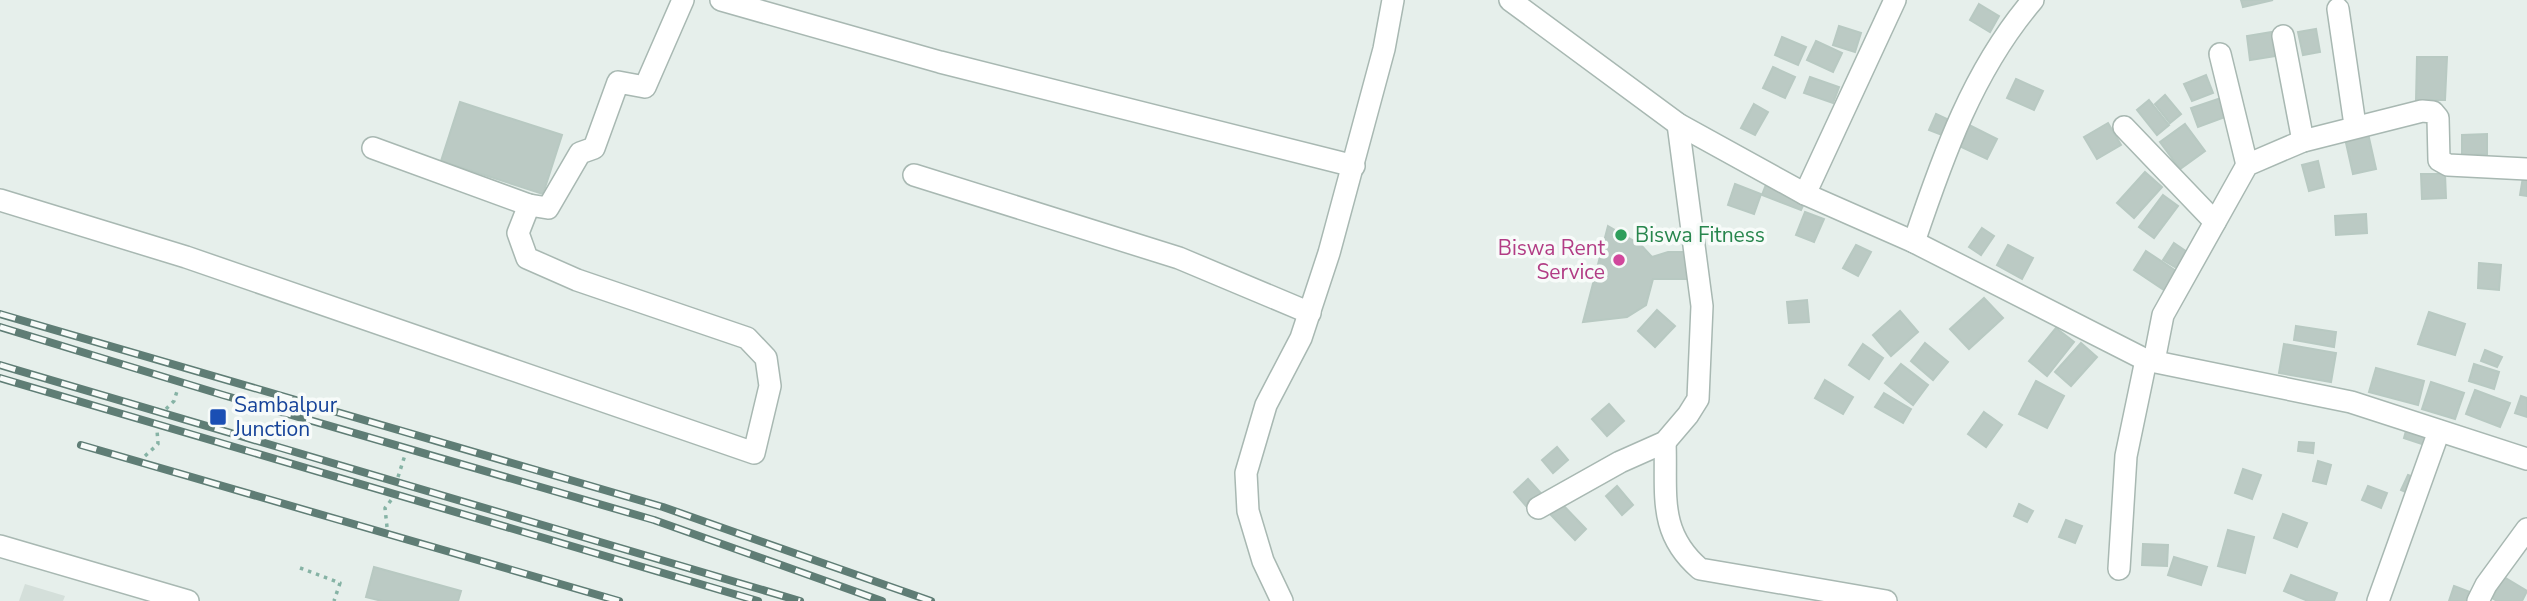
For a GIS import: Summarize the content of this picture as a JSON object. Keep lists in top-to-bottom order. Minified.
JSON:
{"places":{"other":["Biswa Fitness","Biswa Rent Service"],"transit":["Sambalpur Junction"]}}
